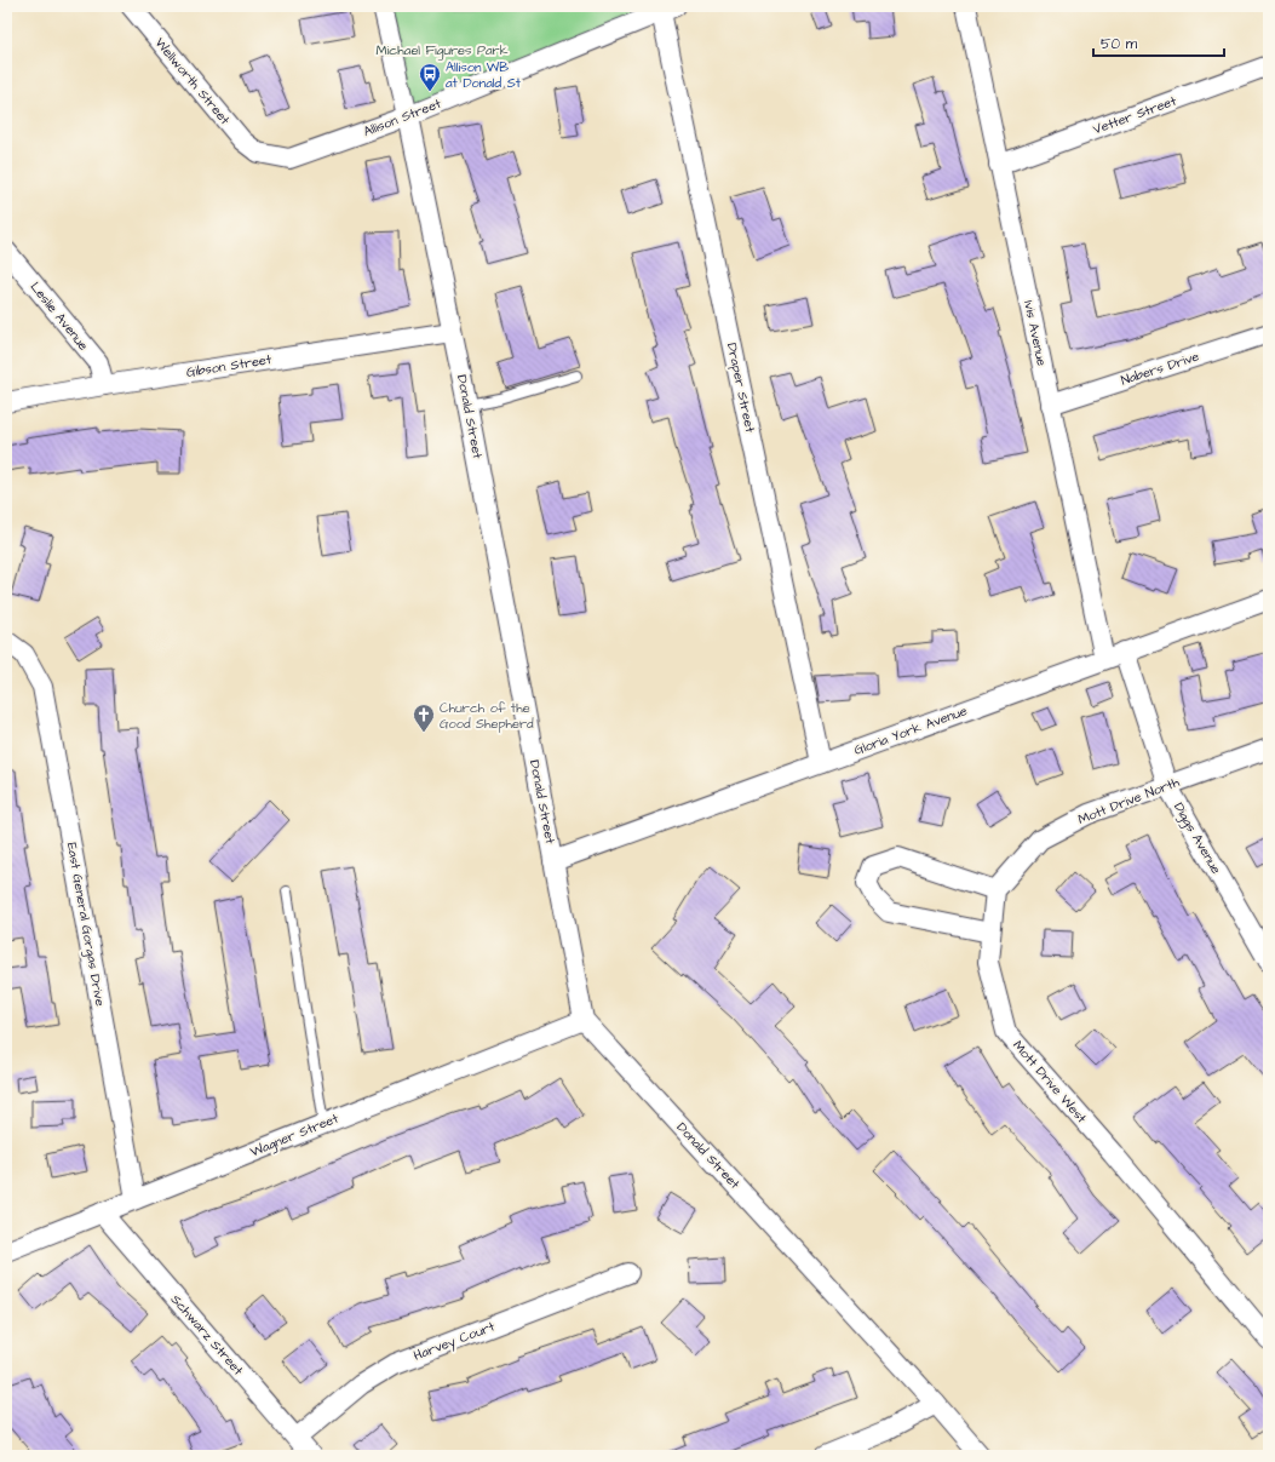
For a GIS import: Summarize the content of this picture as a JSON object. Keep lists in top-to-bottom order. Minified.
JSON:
{"streets":{"street":["Wellworth Street","Vetter Street","Allison Street","Leslie Avenue","Ivis Avenue","Gibson Street","Nabers Drive","Draper Street","Donald Street","Gloria York Avenue","Mott Drive North","Diggs Avenue","East General Gorgas Drive","Mott Drive West","Wagner Street","Schwarz Street","Harvey Court"]},"crossings":[["Wellworth Street","Allison Street"],["Vetter Street","Ivis Avenue"],["Allison Street","Draper Street"],["Allison Street","Donald Street"],["Leslie Avenue","Gibson Street"],["Ivis Avenue","Nabers Drive"],["Ivis Avenue","Gloria York Avenue"],["Gibson Street","Donald Street"],["Draper Street","Gloria York Avenue"],["Donald Street","Gloria York Avenue"],["Donald Street","Wagner Street"],["Gloria York Avenue","Diggs Avenue"],["Mott Drive North","Diggs Avenue"],["East General Gorgas Drive","Wagner Street"],["Wagner Street","Schwarz Street"],["Schwarz Street","Harvey Court"]],"parks":["Michael Figures Park"],"places":{"bus stop":["Allison WB at Donald St"],"church":["Church of the Good Shepherd"]},"scale_bar":"50 m"}
